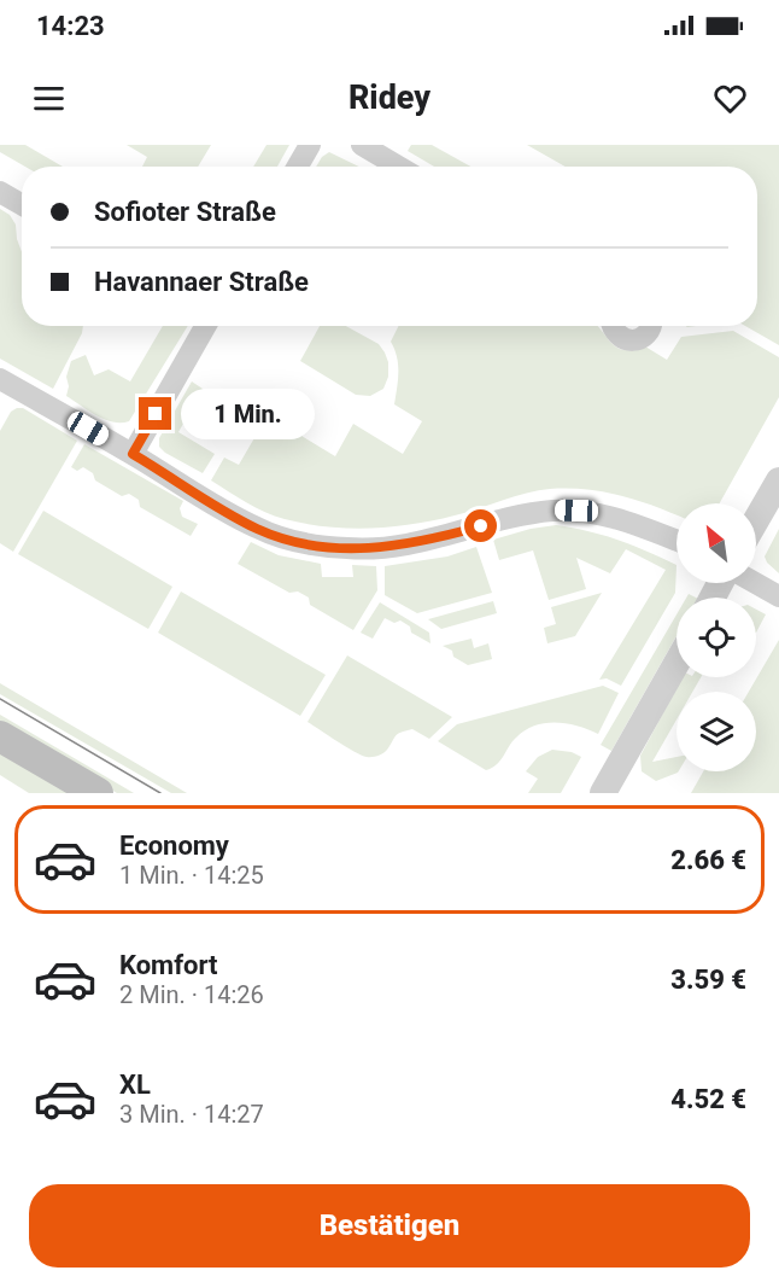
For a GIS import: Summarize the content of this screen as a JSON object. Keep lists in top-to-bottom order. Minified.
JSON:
{"north":"top left","page":{"status":"14:23","header":"Ridey","banner":["Sofioter Straße","Havannaer Straße"],"bubble":"1 Min.","list":[{"name":"Economy","note":"1 Min. · 14:25","value":"2.66 €"},{"name":"Komfort","note":"2 Min. · 14:26","value":"3.59 €"},{"name":"XL","note":"3 Min. · 14:27","value":"4.52 €"}],"buttons":"Bestätigen"}}
